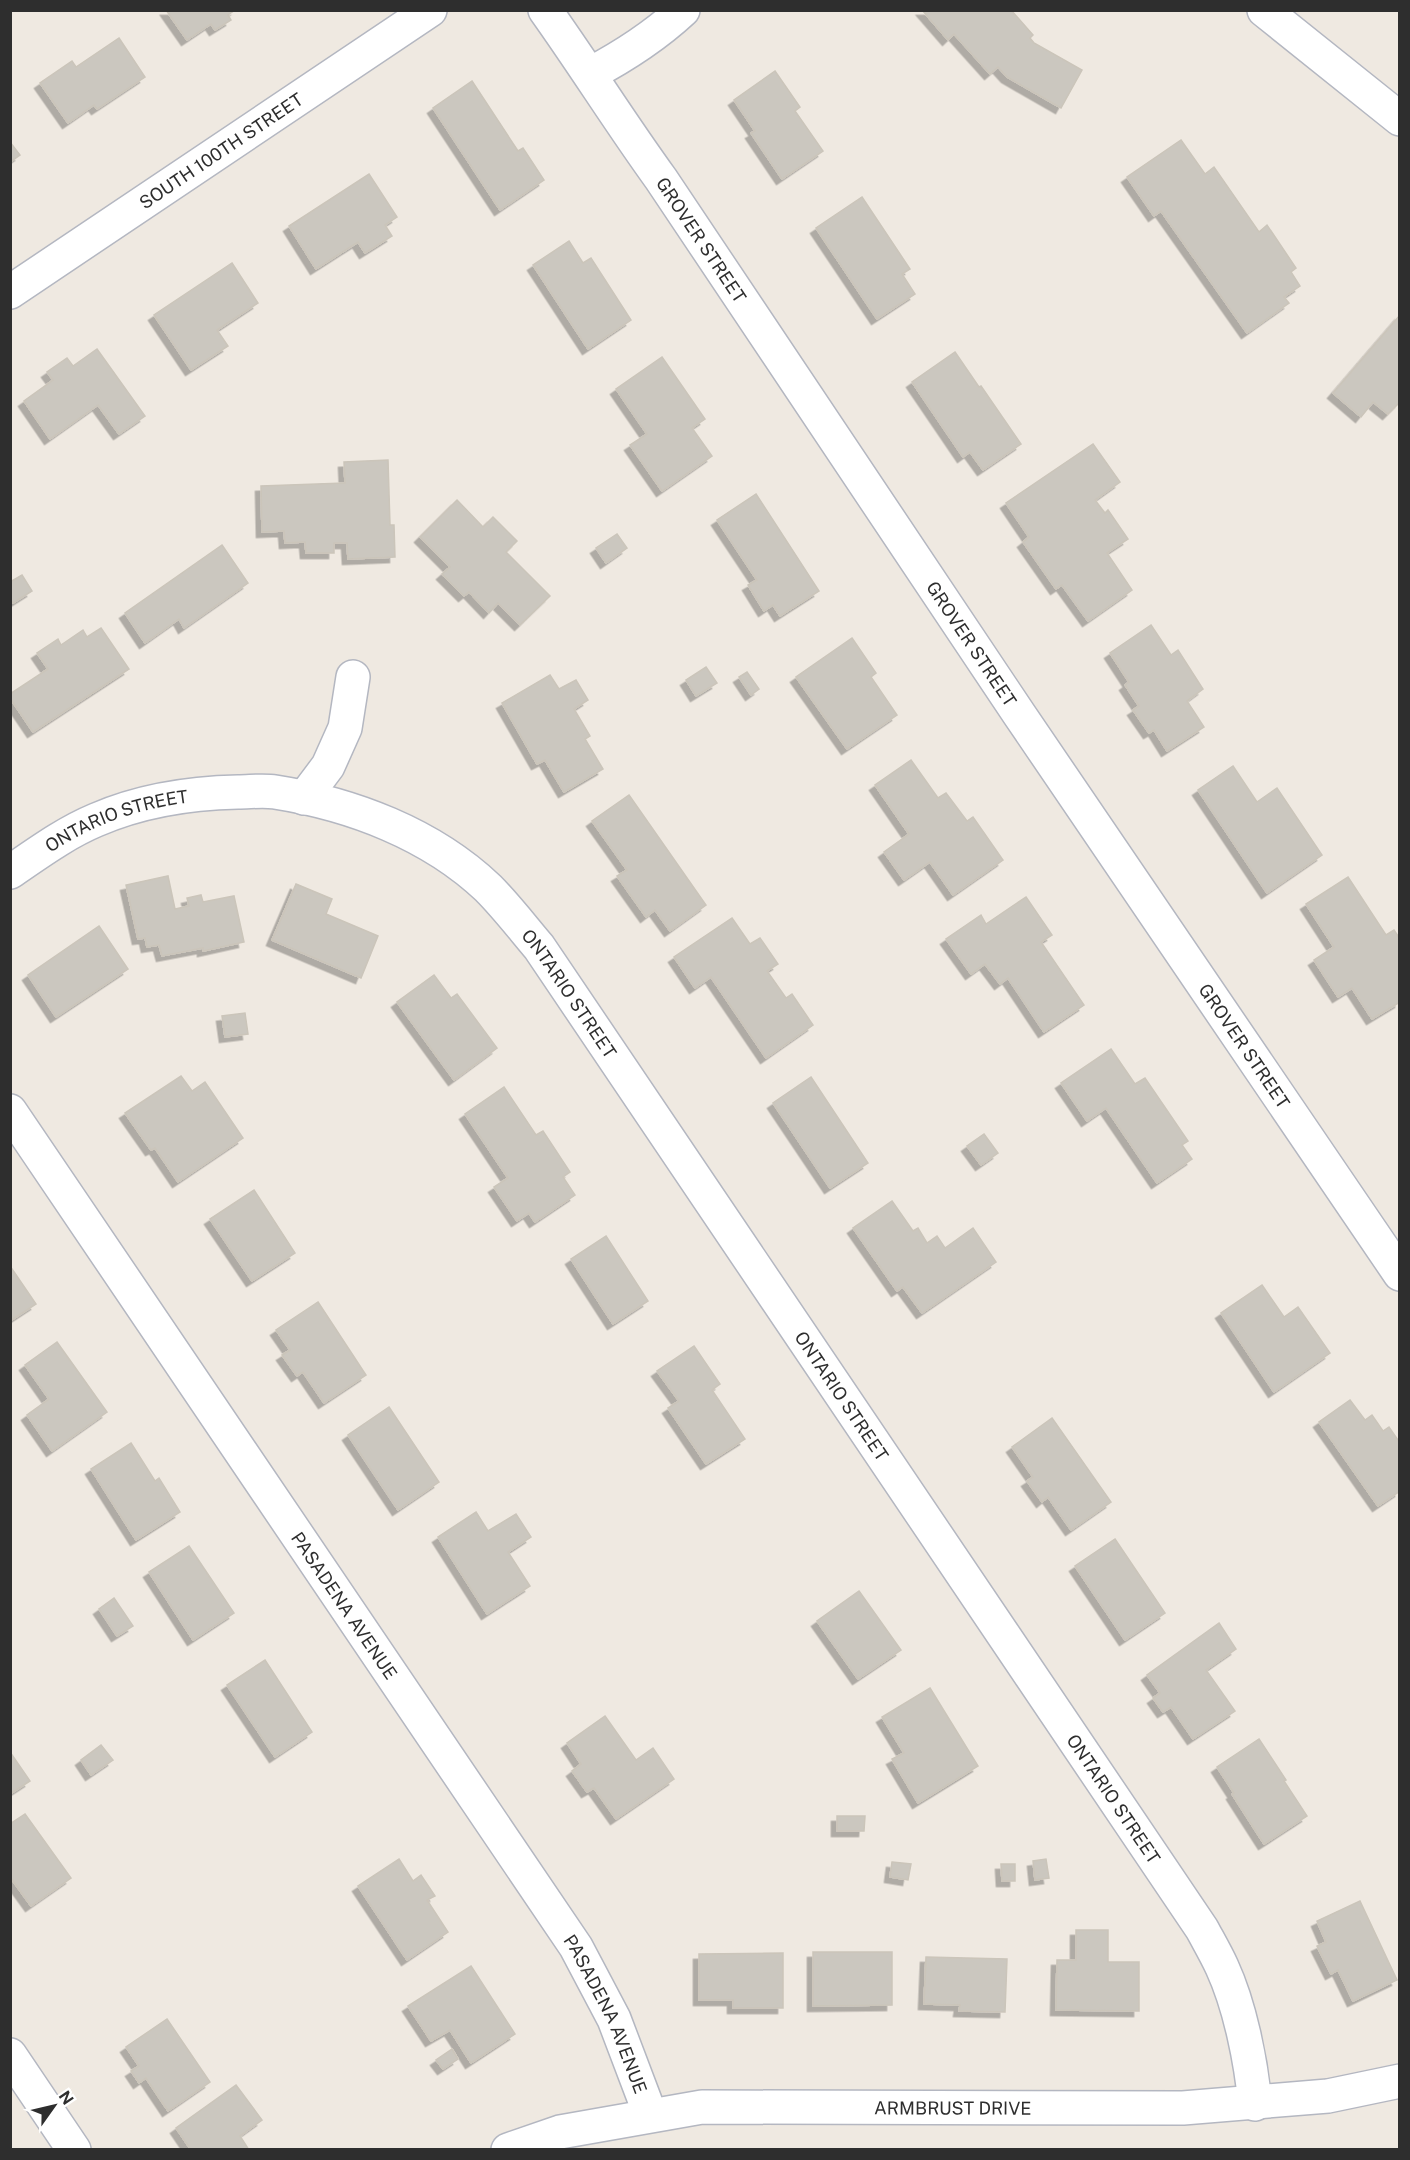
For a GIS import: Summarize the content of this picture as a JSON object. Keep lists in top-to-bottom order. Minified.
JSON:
{"streets":{"street":["SOUTH 100TH STREET","GROVER STREET","ONTARIO STREET","PASADENA AVENUE","ARMBRUST DRIVE"]},"crossings":[["ONTARIO STREET","ARMBRUST DRIVE"],["PASADENA AVENUE","ARMBRUST DRIVE"]],"north":"top right"}
